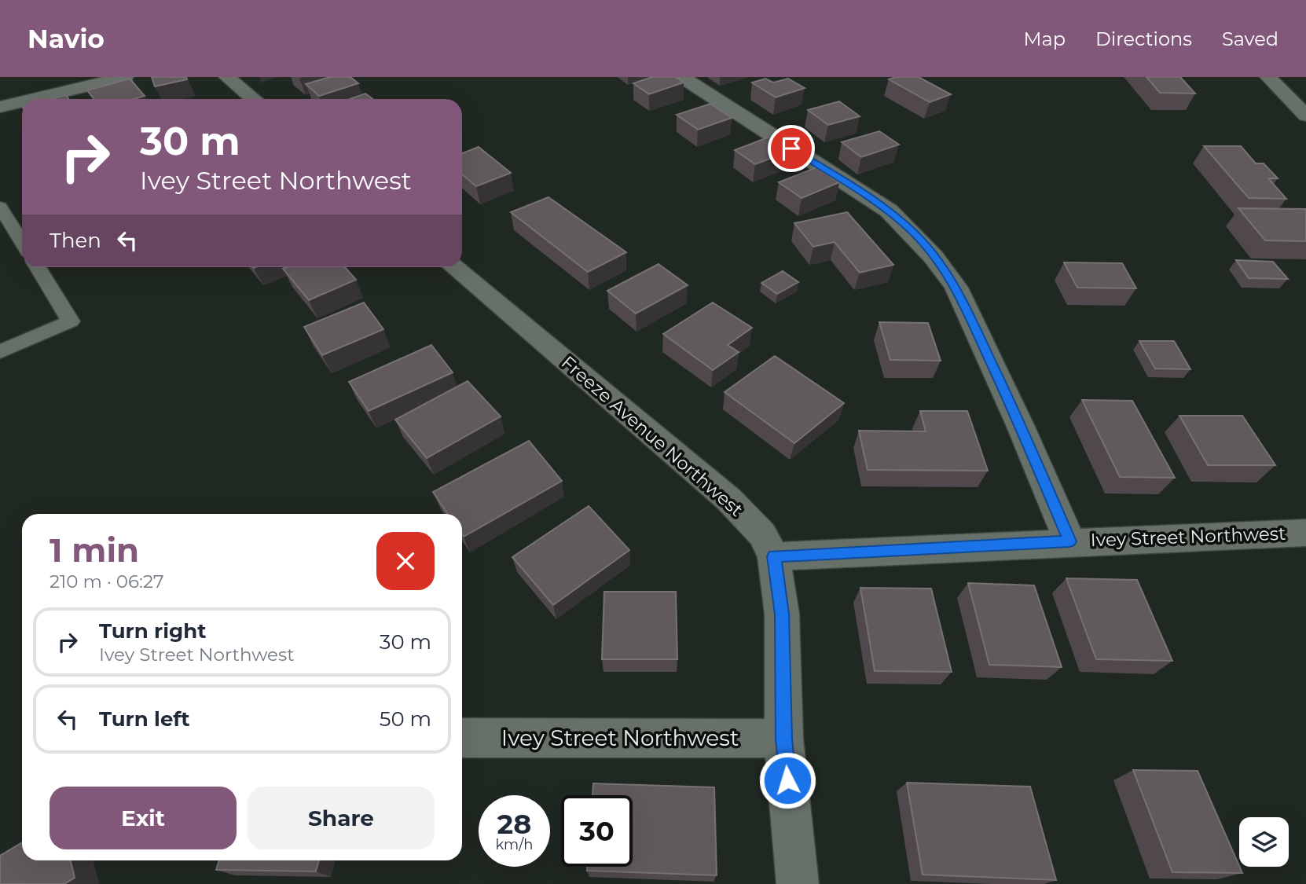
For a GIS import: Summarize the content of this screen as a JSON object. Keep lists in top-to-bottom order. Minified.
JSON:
{"streets":{"street":["Freeze Avenue Northwest","Ivey Street Northwest"]},"crossings":[["Freeze Avenue Northwest","Ivey Street Northwest"]],"page":{"header":"Navio","nav":["Map","Directions","Saved"],"turn":["30 m","Ivey Street Northwest"],"then":"Then","heading":["1 min","210 m · 06:27"],"list":[{"name":"Turn right","note":"Ivey Street Northwest","value":"30 m"},{"name":"Turn left","value":"50 m"}],"buttons":["Exit","Share"],"speed":"28 km/h","limit":"30"}}
